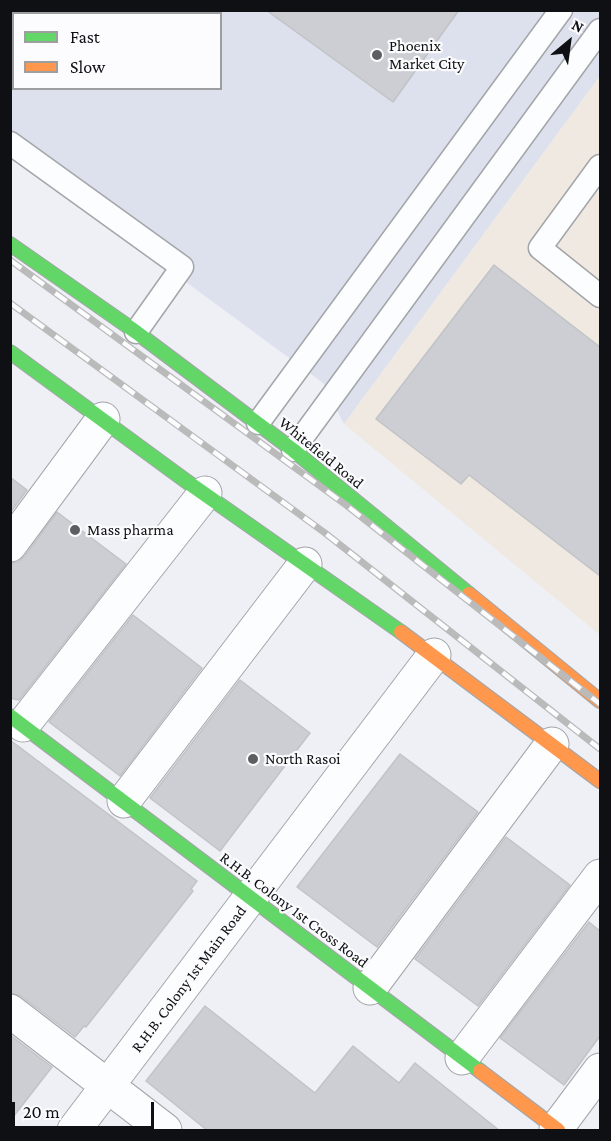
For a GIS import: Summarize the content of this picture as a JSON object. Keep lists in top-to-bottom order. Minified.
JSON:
{"streets":{"main road":["Whitefield Road","R.H.B. Colony 1st Cross Road"],"street":["R.H.B. Colony 1st Main Road"]},"crossings":[["R.H.B. Colony 1st Cross Road","R.H.B. Colony 1st Main Road"]],"places":["Phoenix Market City","Mass pharma","North Rasoi"],"legend":["Fast","Slow"],"scale_bar":"20 m","north":"top right"}
